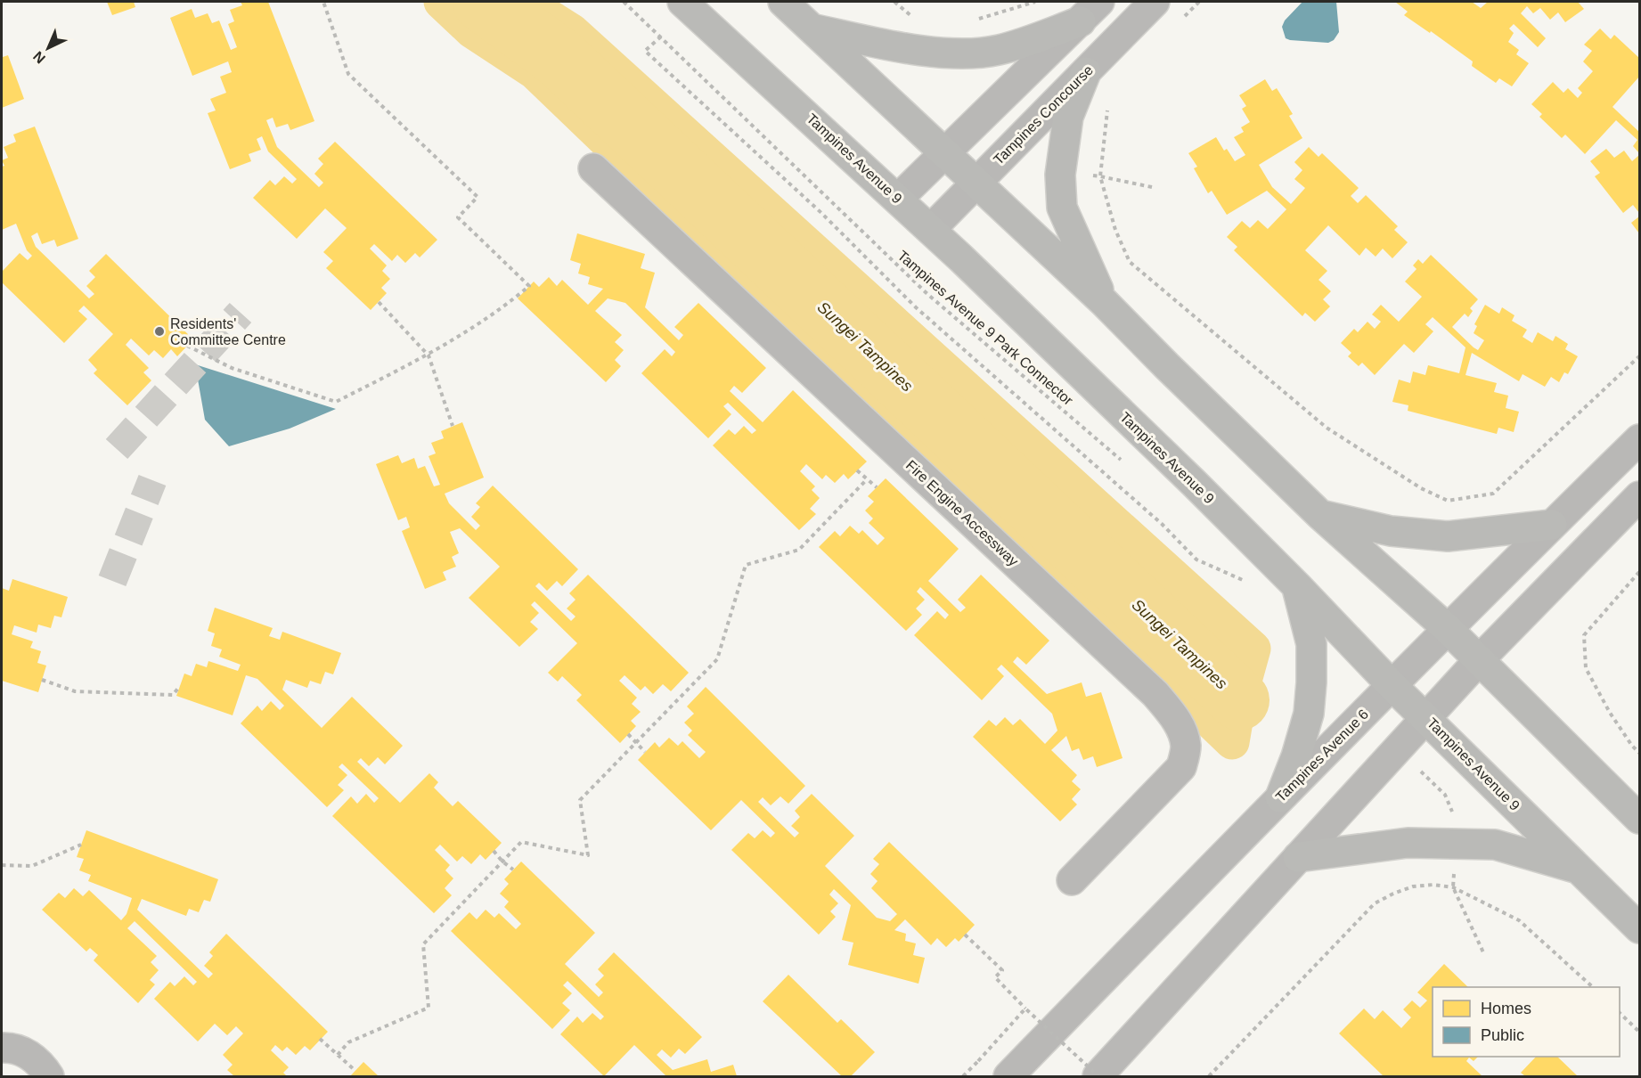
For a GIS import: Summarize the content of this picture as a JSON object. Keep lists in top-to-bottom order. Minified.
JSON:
{"streets":{"main road":["Tampines Avenue 9"],"street":["Tampines Concourse","Fire Engine Accessway","Tampines Avenue 6"],"path":["Tampines Avenue 9 Park Connector"]},"crossings":[["Tampines Concourse","Tampines Avenue 9"],["Tampines Avenue 9","Tampines Avenue 6"]],"water":["Sungei Tampines"],"places":["Residents' Committee Centre"],"legend":["Homes","Public"],"north":"bottom left"}
